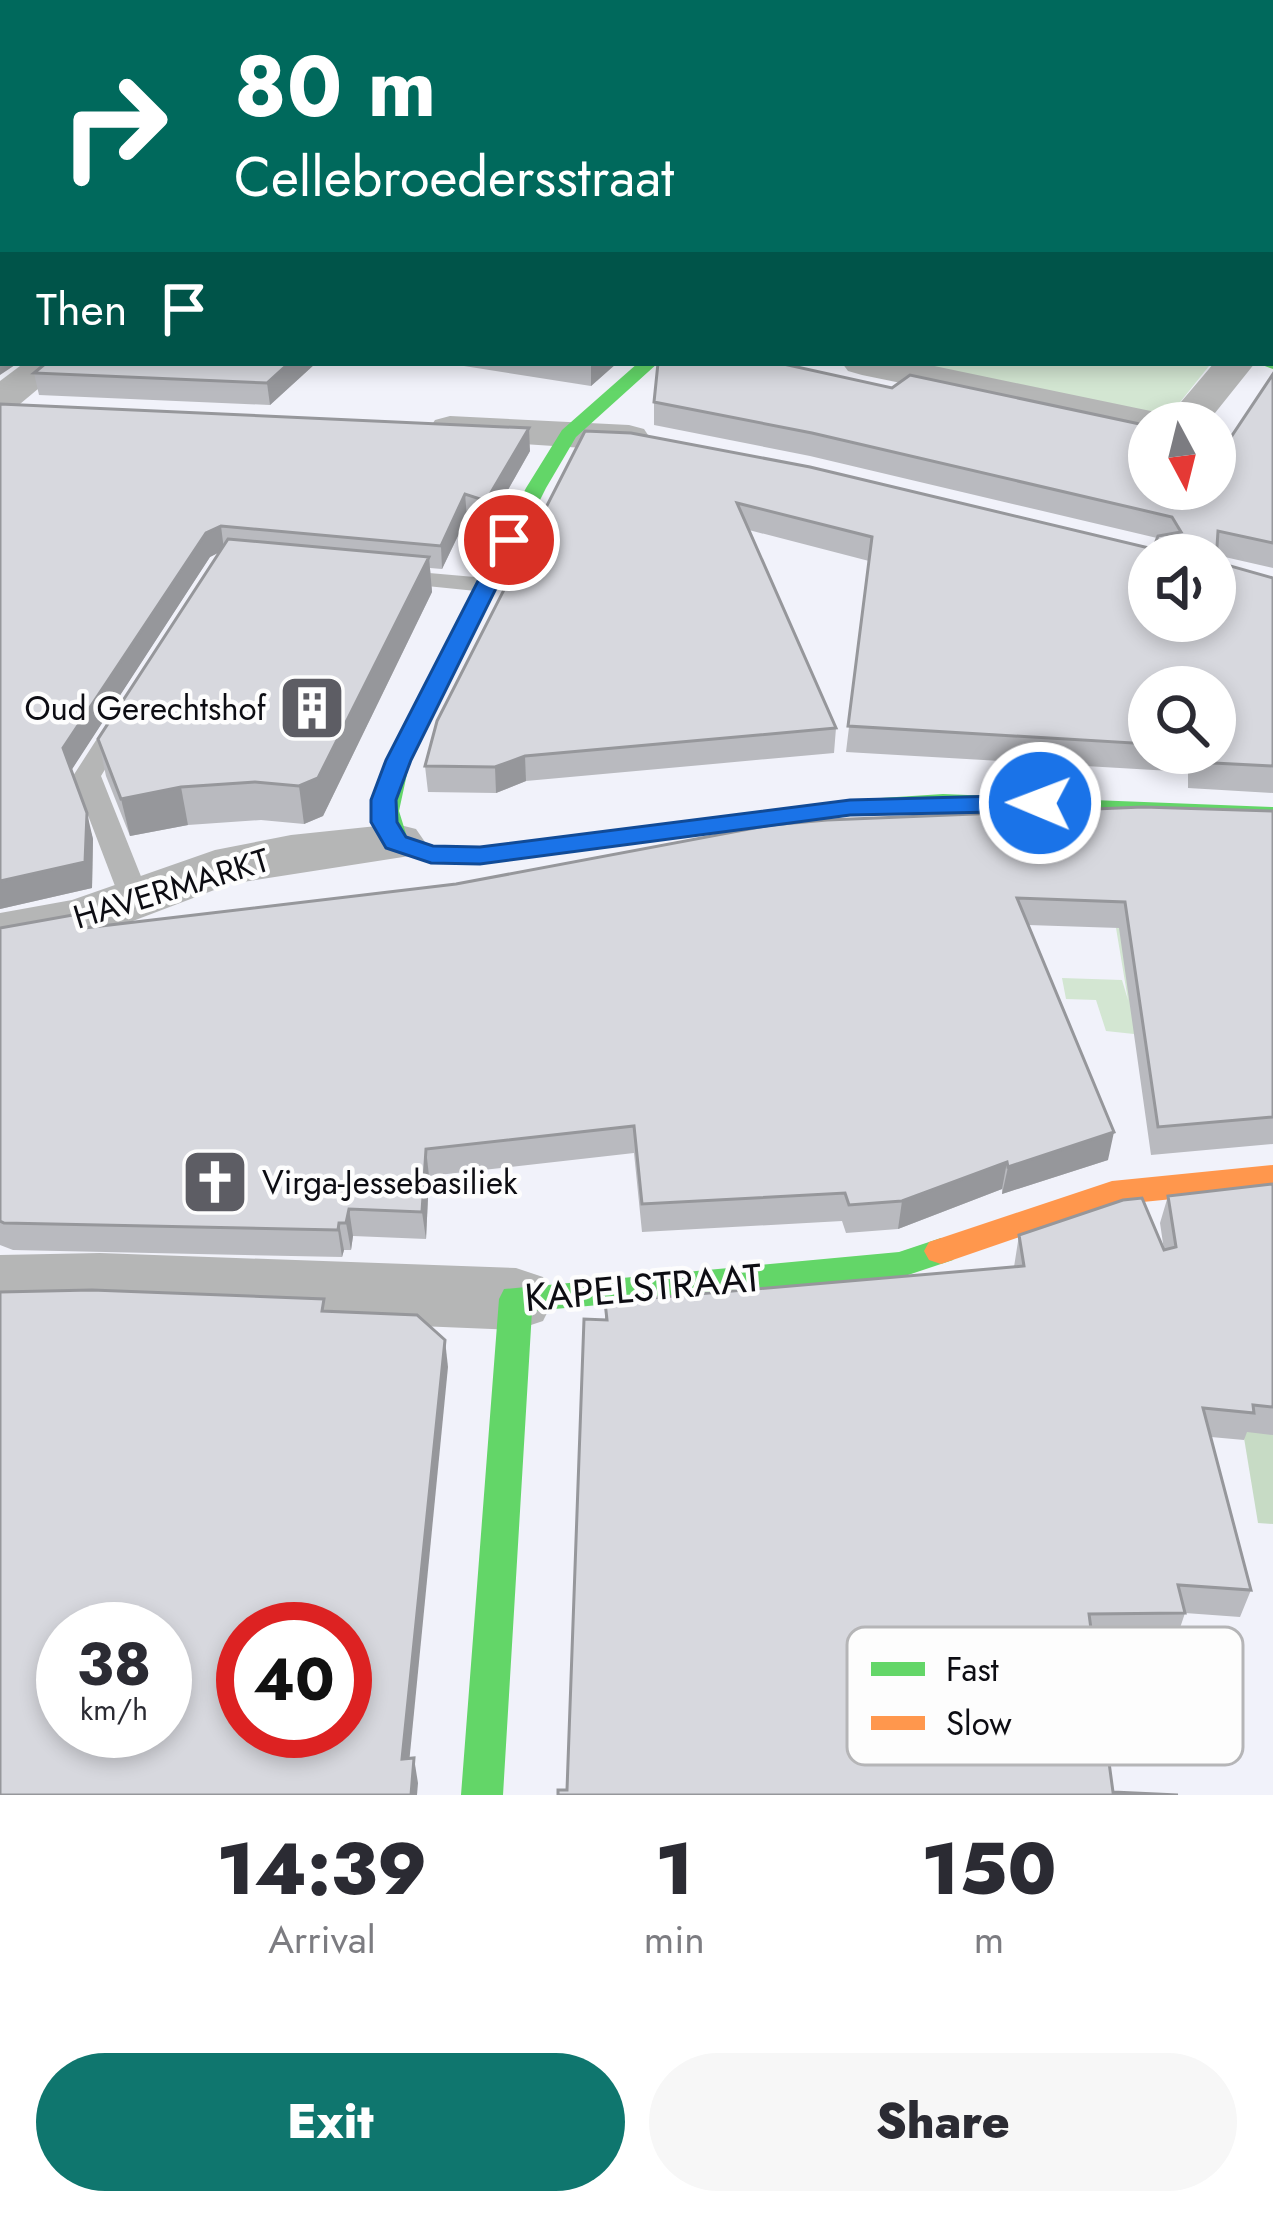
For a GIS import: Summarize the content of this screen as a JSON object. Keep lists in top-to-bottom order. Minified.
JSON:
{"streets":{"street":["HAVERMARKT","KAPELSTRAAT"]},"places":{"building":["Oud Gerechtshof"],"church":["Virga-Jessebasiliek"]},"legend":["Fast","Slow"],"north":"bottom","page":{"turn":["80 m","Cellebroedersstraat"],"then":"Then","speed":"38 km/h","limit":"40","eta":["14:39","Arrival","1","min","150","m"],"buttons":["Exit","Share"]}}
